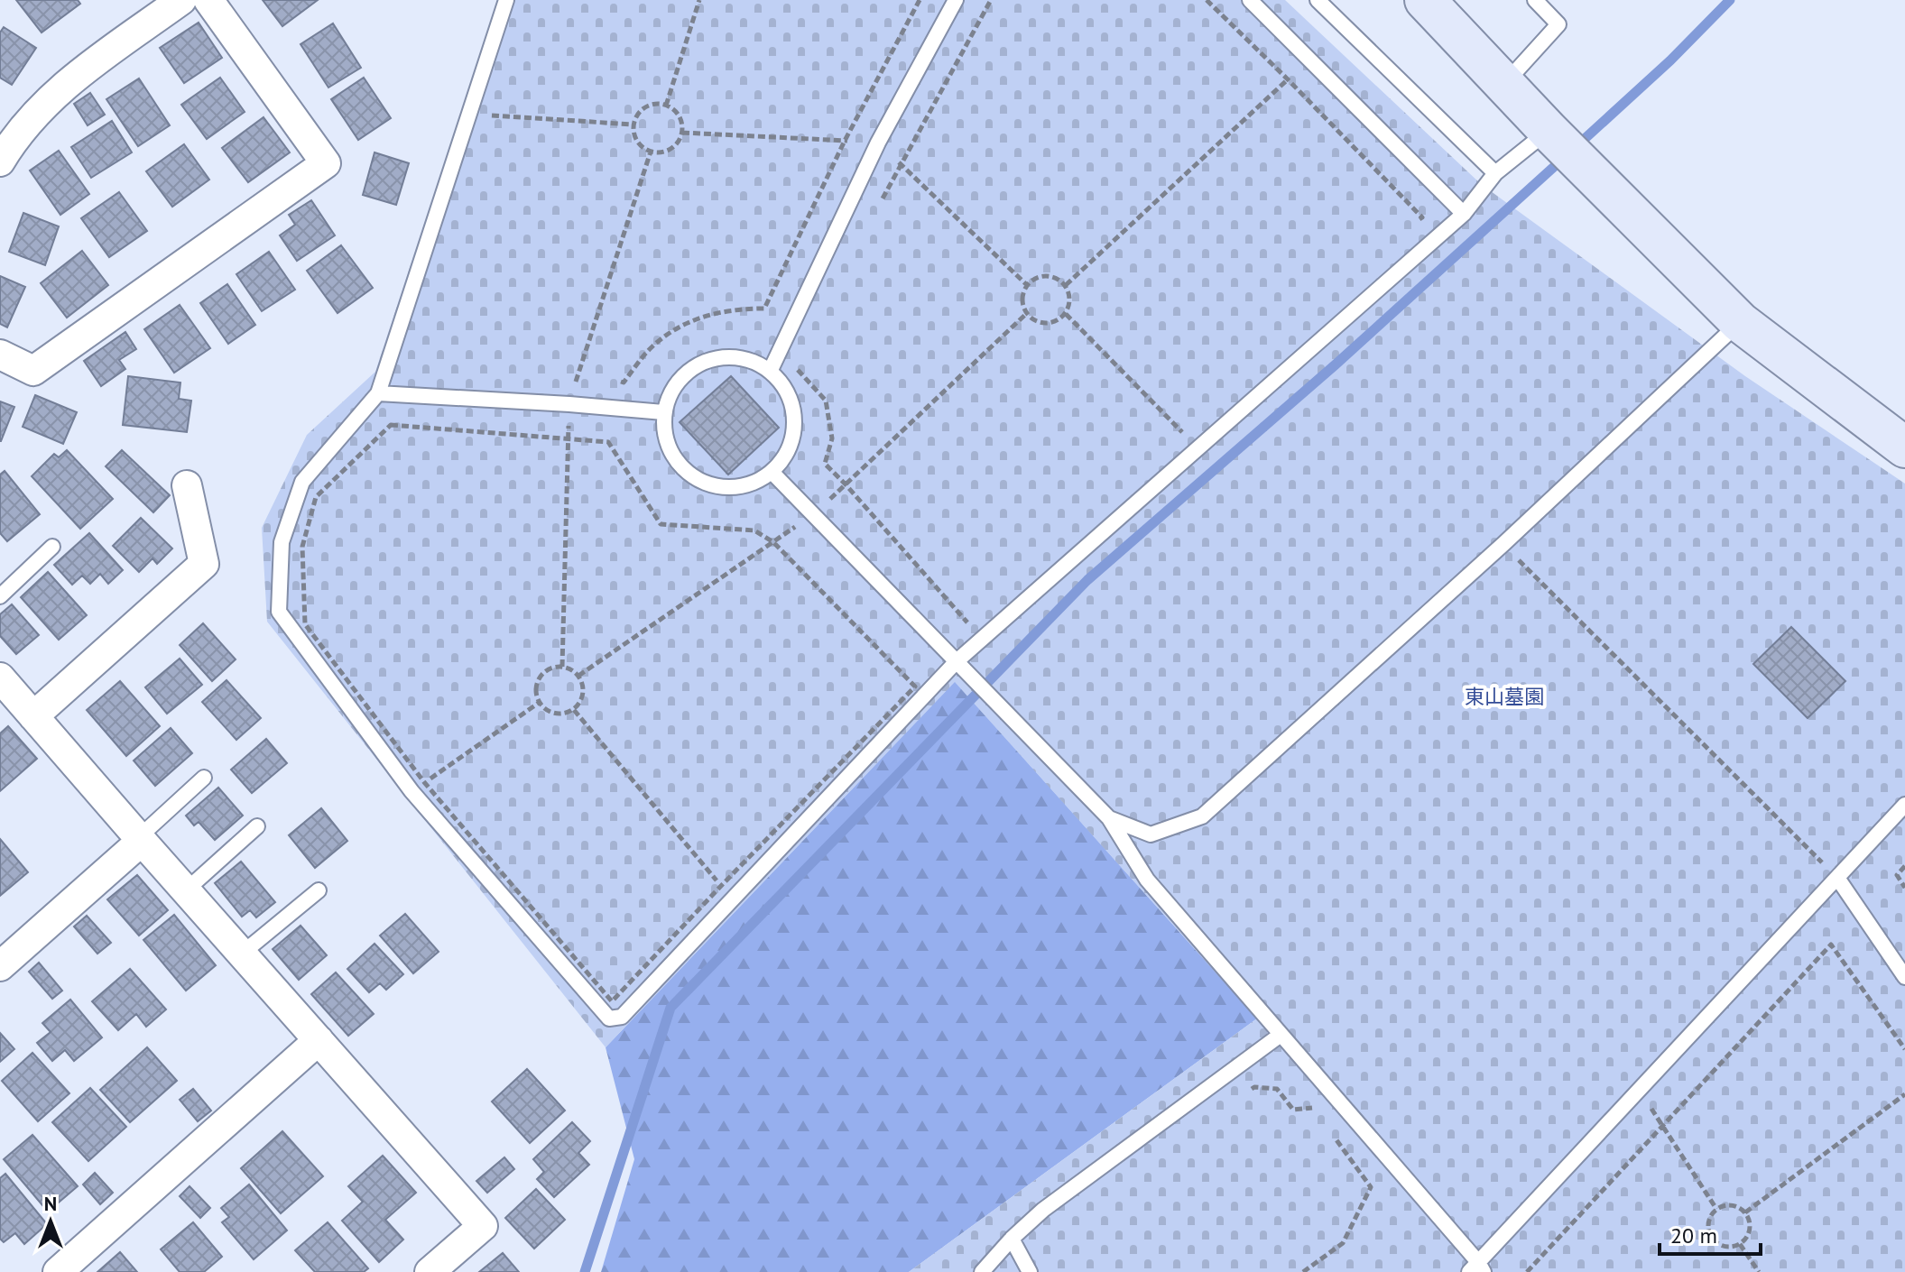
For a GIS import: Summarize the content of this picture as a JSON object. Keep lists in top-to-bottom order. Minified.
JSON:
{"parks":["東山墓園"],"scale_bar":"20 m","north":"top"}
